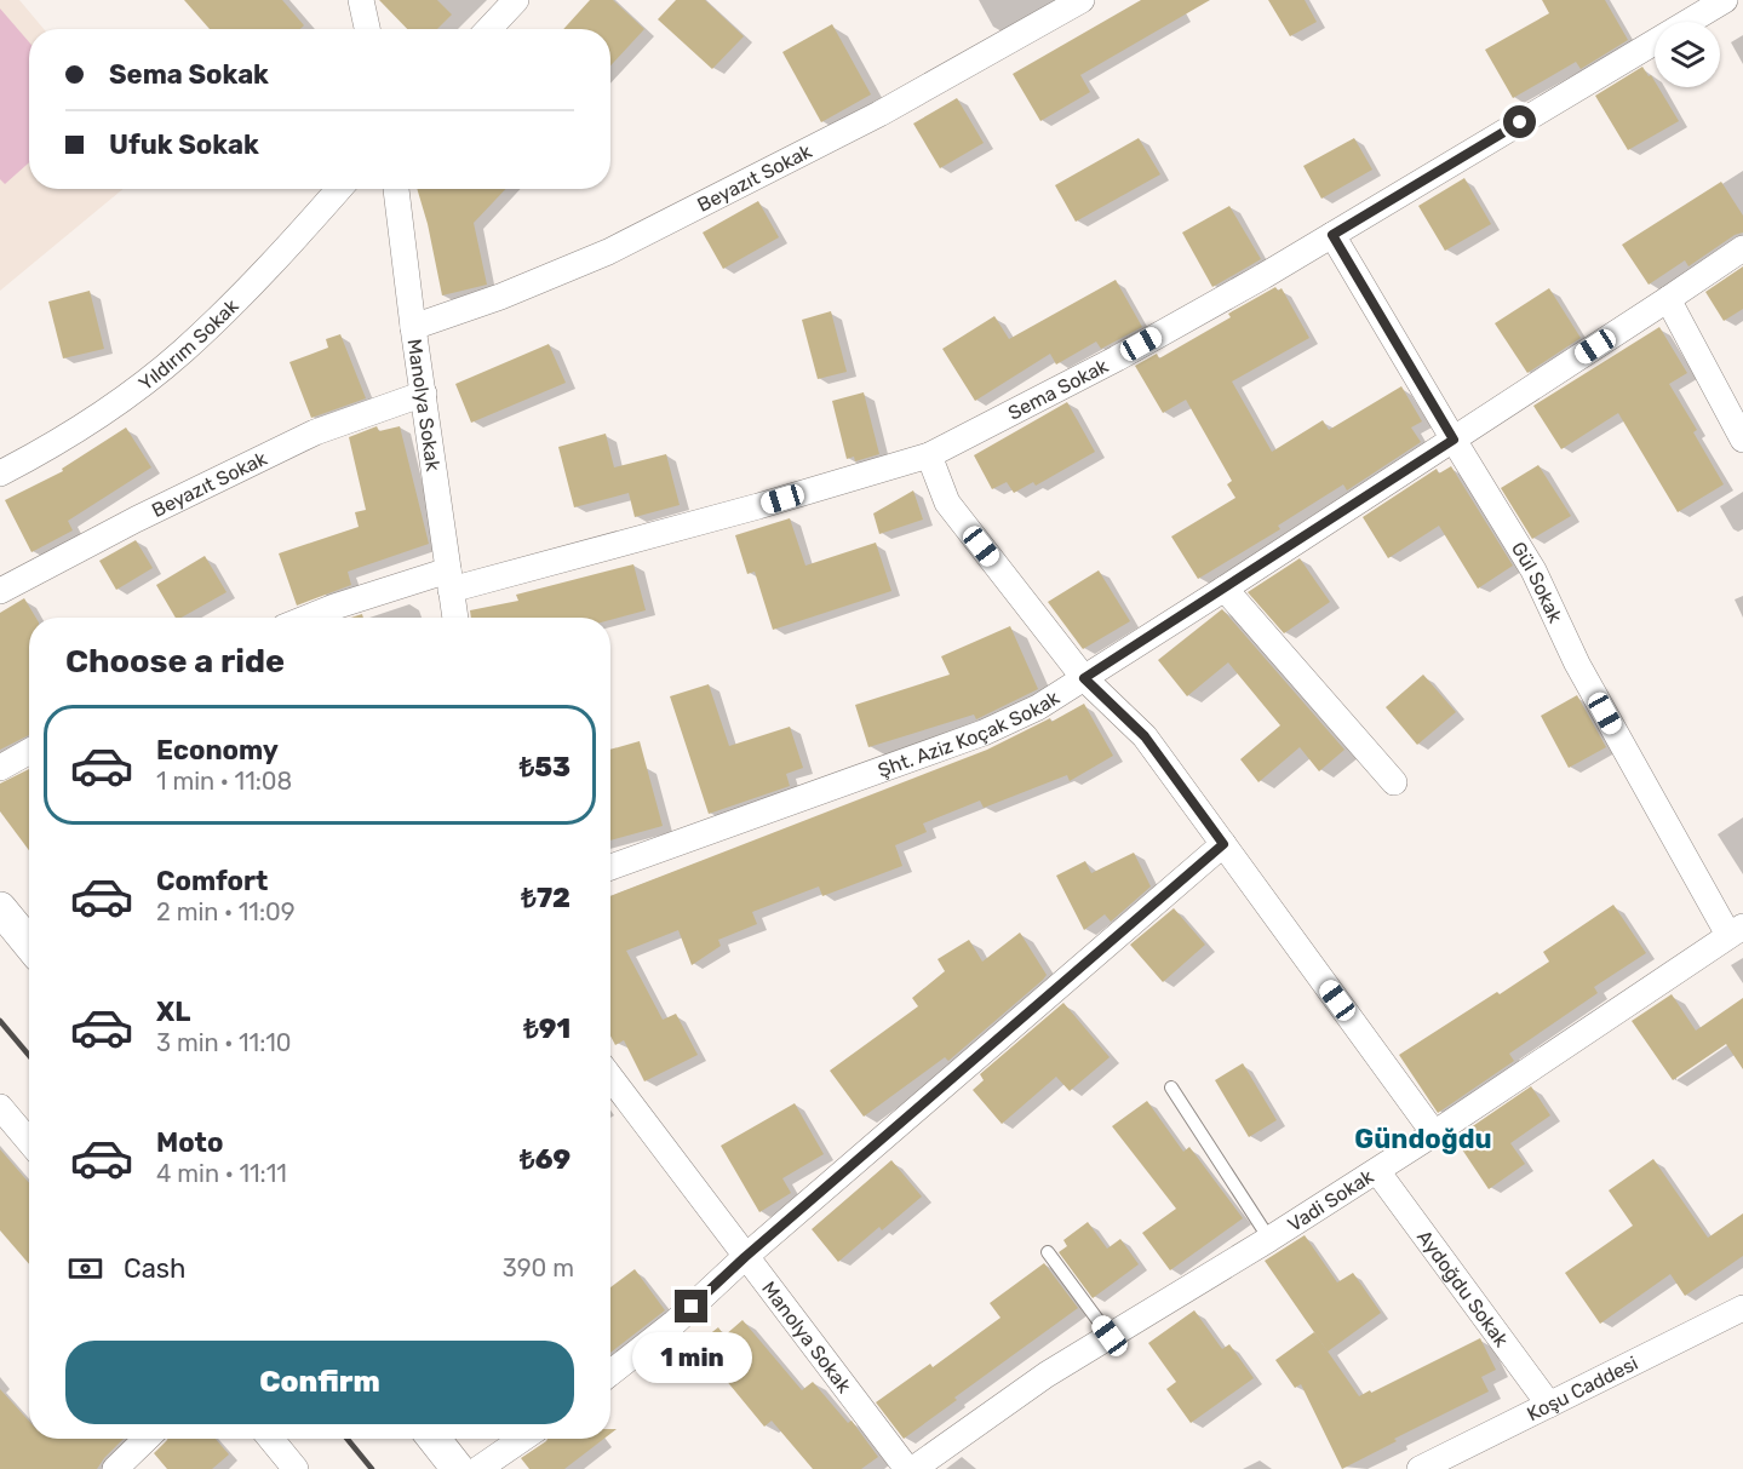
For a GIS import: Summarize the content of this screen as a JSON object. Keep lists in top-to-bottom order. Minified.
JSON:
{"streets":{"street":["Beyazıt Sokak","Yıldırım Sokak","Sema Sokak","Manolya Sokak","Gül Sokak","Şht. Aziz Koçak Sokak","Vadi Sokak","Aydoğdu Sokak","Koşu Caddesi"]},"crossings":[["Beyazıt Sokak","Manolya Sokak"],["Sema Sokak","Manolya Sokak"],["Sema Sokak","Gül Sokak"],["Gül Sokak","Şht. Aziz Koçak Sokak"],["Gül Sokak","Vadi Sokak"],["Vadi Sokak","Aydoğdu Sokak"],["Aydoğdu Sokak","Koşu Caddesi"]],"districts":["Gündoğdu"],"page":{"banner":["Sema Sokak","Ufuk Sokak"],"heading":"Choose a ride","list":[{"name":"Economy","note":"1 min · 11:08","value":"₺53"},{"name":"Comfort","note":"2 min · 11:09","value":"₺72"},{"name":"XL","note":"3 min · 11:10","value":"₺91"},{"name":"Moto","note":"4 min · 11:11","value":"₺69"}],"pay":["Cash","390 m"],"buttons":"Confirm","bubble":"1 min"}}
